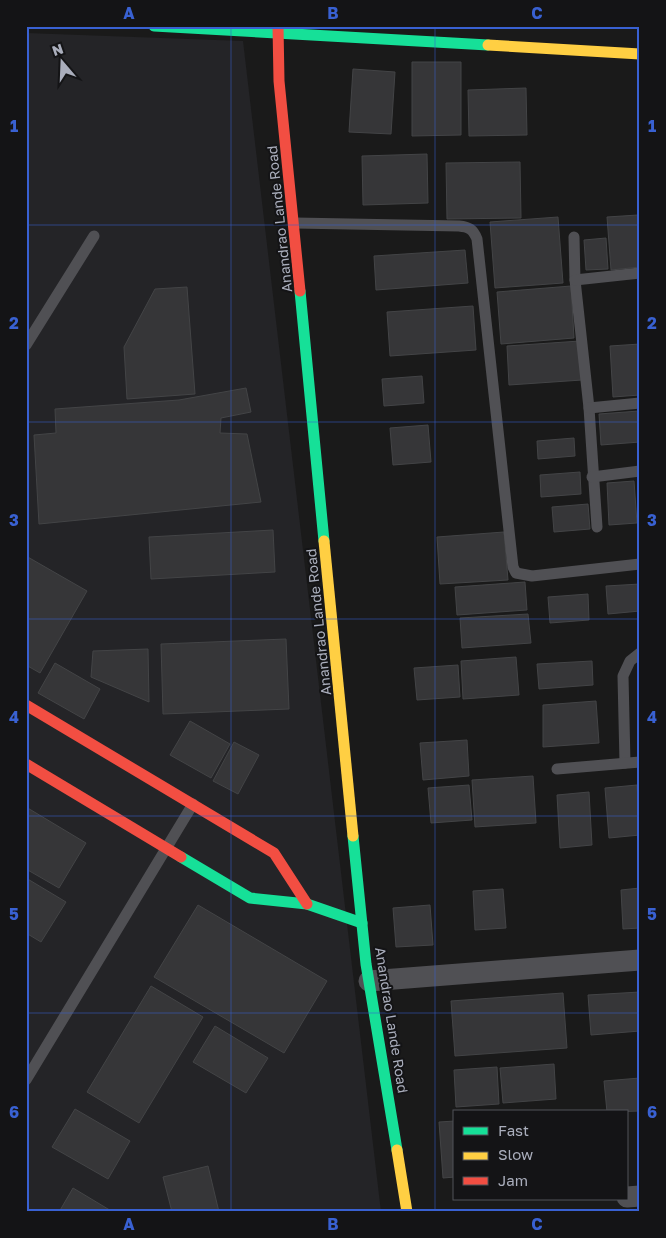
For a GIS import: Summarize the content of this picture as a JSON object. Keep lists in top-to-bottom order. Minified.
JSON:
{"streets":{"main road":["Anandrao Lande Road"]},"legend":["Fast","Slow","Jam"],"north":"top","grid":{"columns":["A","B","C"],"rows":["1","2","3","4","5","6"]}}
